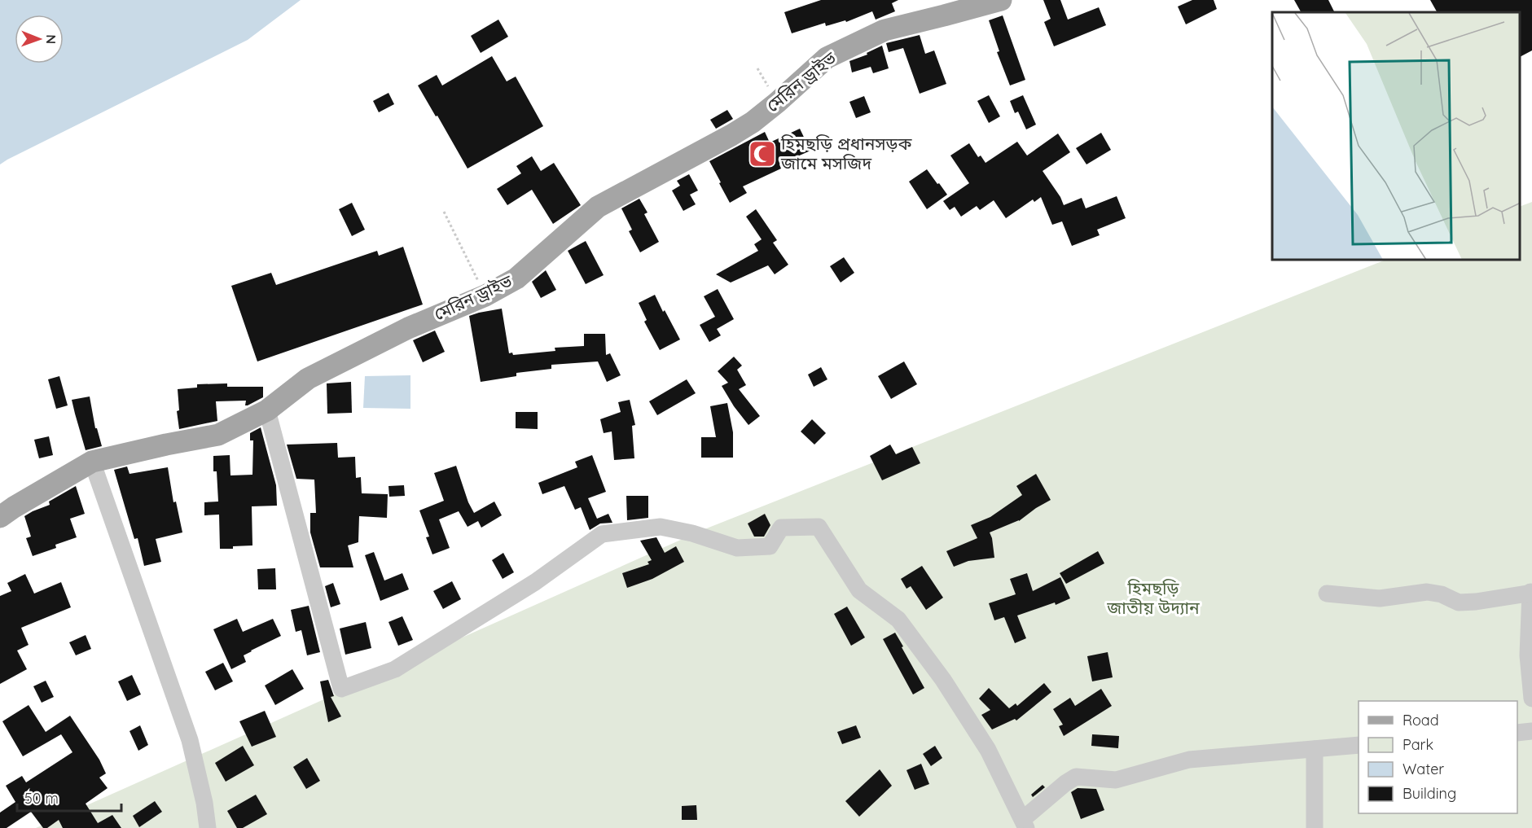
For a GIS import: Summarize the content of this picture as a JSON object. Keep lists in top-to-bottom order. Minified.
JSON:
{"streets":{"main road":["মেরিন ড্রাইভ"]},"parks":["হিমছড়ি জাতীয় উদ্যান"],"places":{"mosque":["হিমছড়ি প্রধানসড়ক জামে মসজিদ"]},"legend":["Road","Park","Water","Building"],"scale_bar":"50 m","north":"right"}
